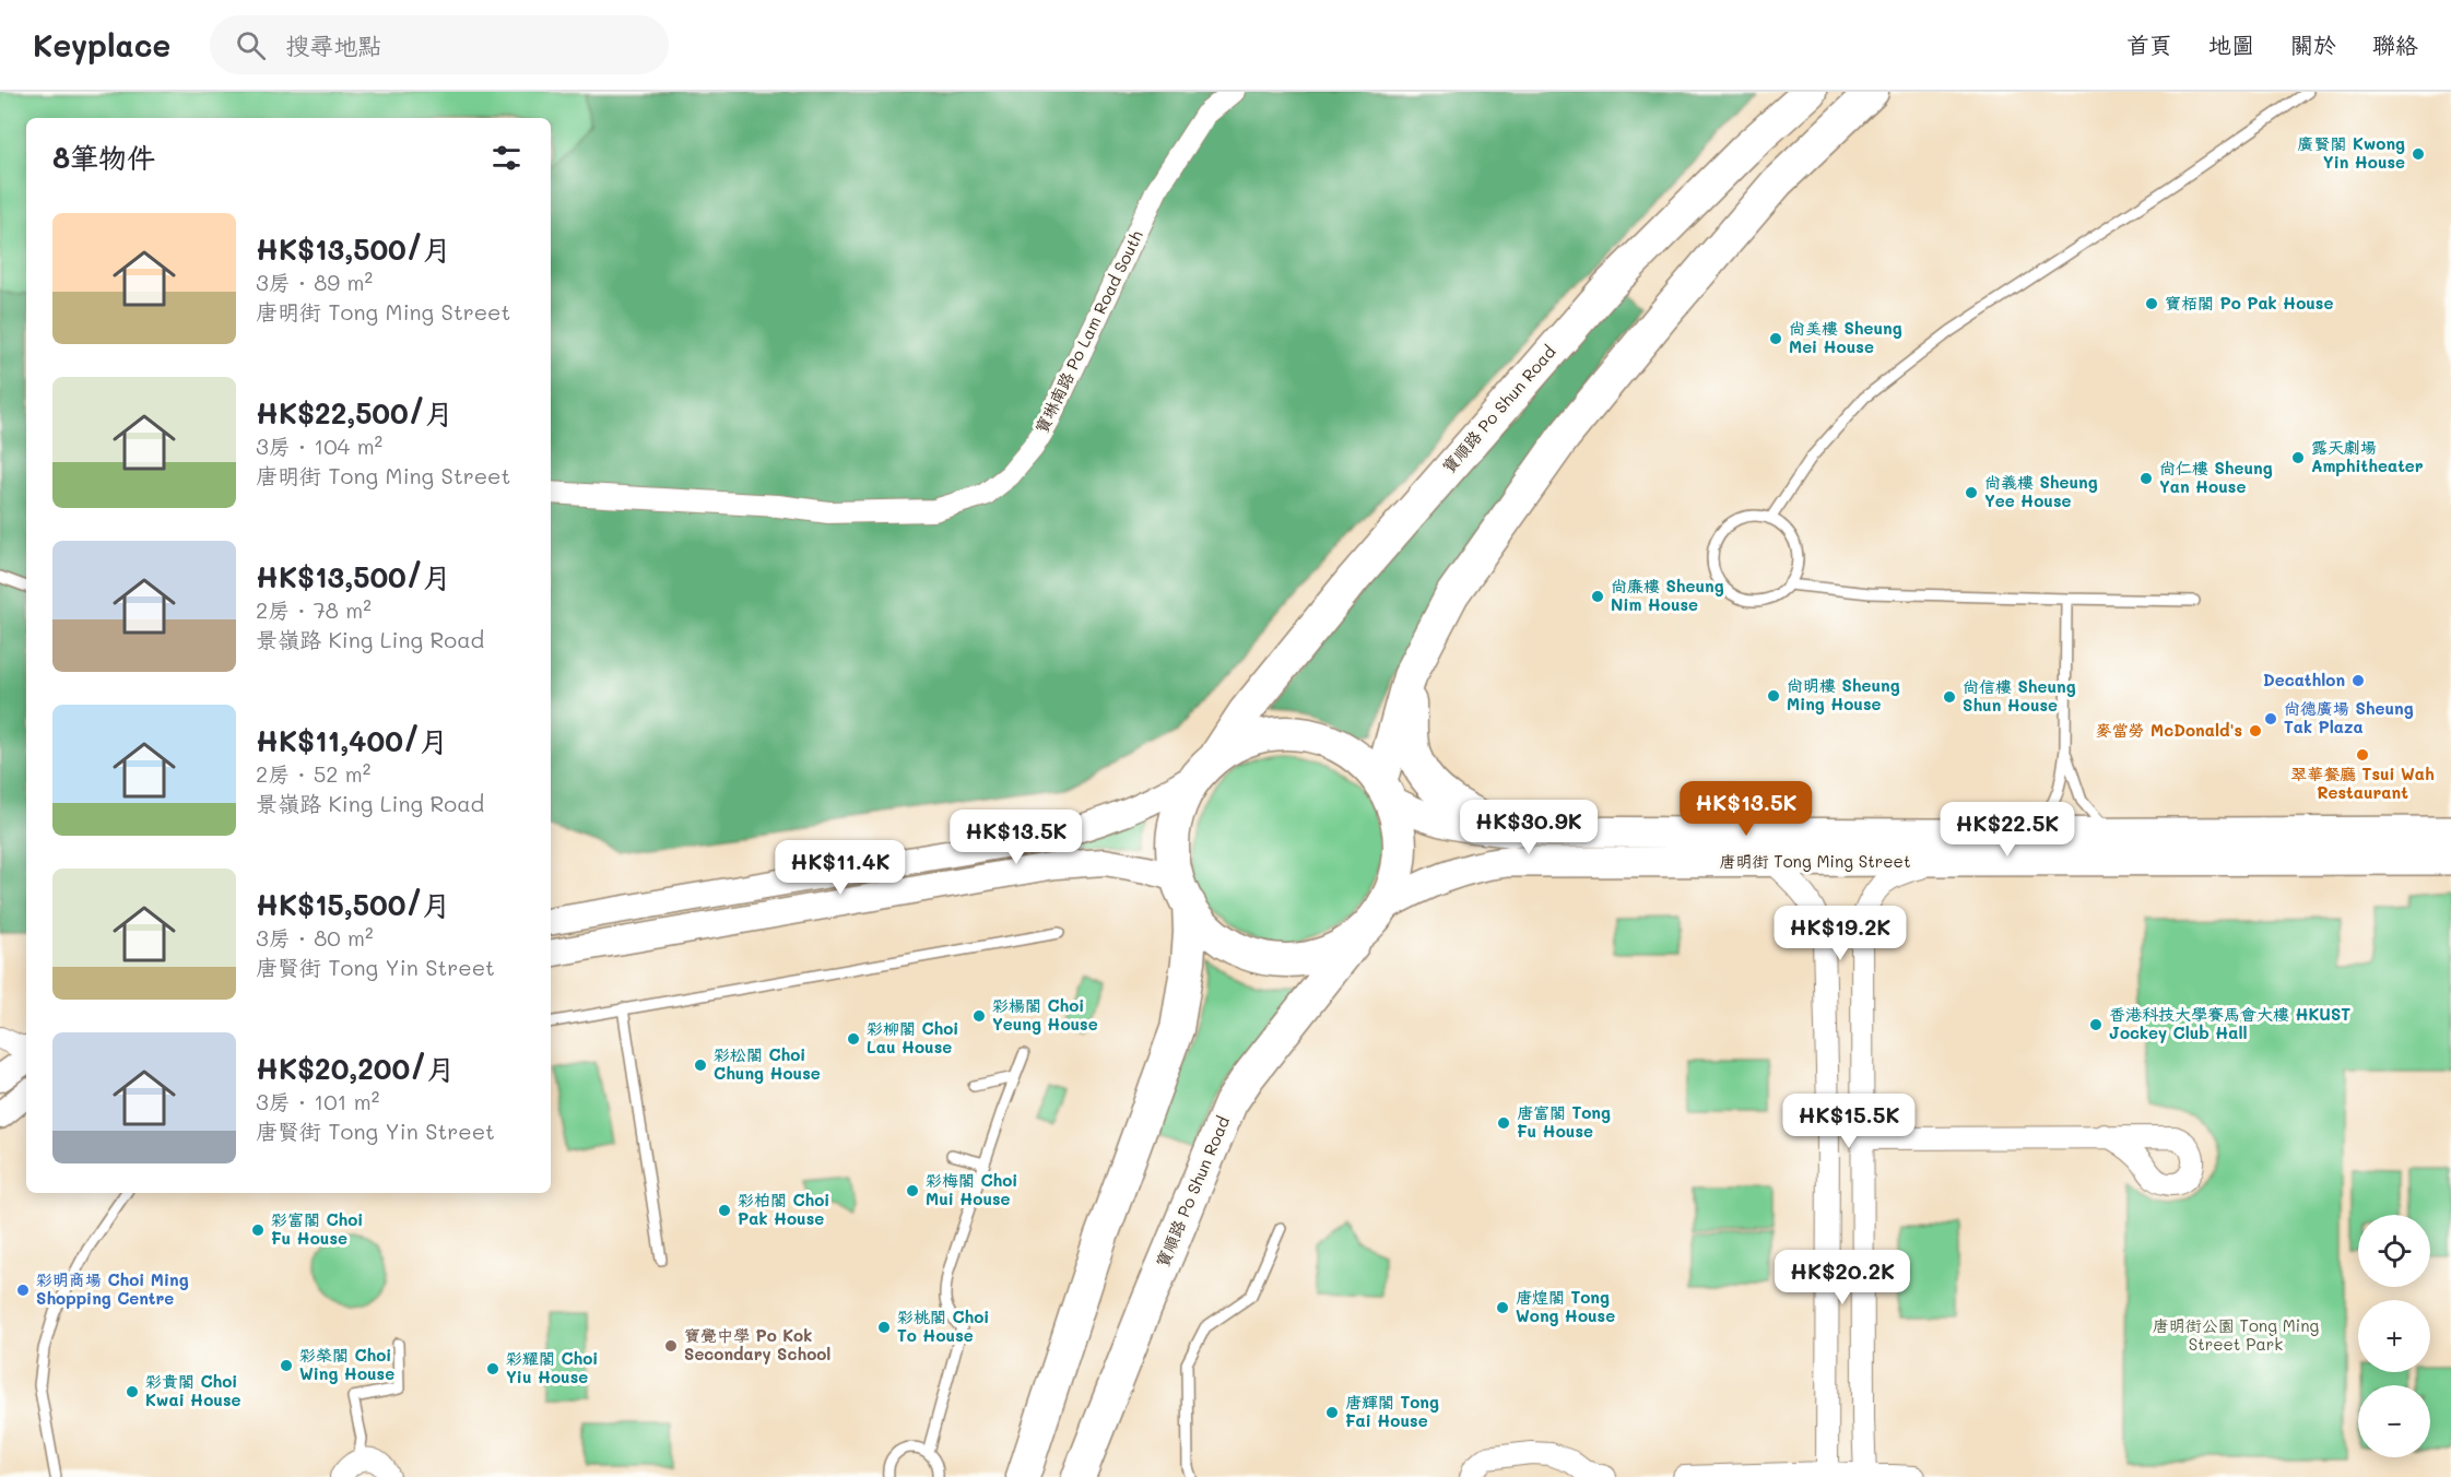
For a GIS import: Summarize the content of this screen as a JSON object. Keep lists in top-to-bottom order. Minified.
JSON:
{"streets":{"main road":["寶順路 Po Shun Road","唐明街 Tong Ming Street"],"street":["寶琳南路 Po Lam Road South"]},"crossings":[["寶順路 Po Shun Road","唐明街 Tong Ming Street"]],"parks":["唐明街公園 Tong Ming Street Park"],"places":["廣賢閣 Kwong Yin House","寶栢閣 Po Pak House","尚美樓 Sheung Mei House","露天劇場 Amphitheater","尚仁樓 Sheung Yan House","尚義樓 Sheung Yee House","尚廉樓 Sheung Nim House","Decathlon","尚明樓 Sheung Ming House","尚信樓 Sheung Shun House","尚德廣場 Sheung Tak Plaza","麥當勞 McDonald's","翠華餐廳 Tsui Wah Restaurant","彩楊閣 Choi Yeung House","香港科技大學賽馬會大樓 HKUST Jockey Club Hall","彩柳閣 Choi Lau House","彩松閣 Choi Chung House","唐富閣 Tong Fu House","彩梅閣 Choi Mui House","彩柏閣 Choi Pak House","彩富閣 Choi Fu House","彩明商場 Choi Ming Shopping Centre","唐煌閣 Tong Wong House","彩桃閣 Choi To House","寶覺中學 Po Kok Secondary School","彩榮閣 Choi Wing House","彩耀閣 Choi Yiu House","彩貴閣 Choi Kwai House","唐輝閣 Tong Fai House"],"page":{"header":"Keyplace","search":"搜尋地點","nav":["首頁","地圖","關於","聯絡"],"heading":"8筆物件","list":[{"name":"HK$13,500/月","note":"3房 · 89 m² · 唐明街 Tong Ming Street"},{"name":"HK$22,500/月","note":"3房 · 104 m² · 唐明街 Tong Ming Street"},{"name":"HK$13,500/月","note":"2房 · 78 m² · 景嶺路 King Ling Road"},{"name":"HK$11,400/月","note":"2房 · 52 m² · 景嶺路 King Ling Road"},{"name":"HK$15,500/月","note":"3房 · 80 m² · 唐賢街 Tong Yin Street"},{"name":"HK$20,200/月","note":"3房 · 101 m² · 唐賢街 Tong Yin Street"}],"price":["HK$13.5K","HK$30.9K","HK$22.5K","HK$13.5K","HK$11.4K","HK$19.2K","HK$15.5K","HK$20.2K"],"map_buttons":["+","−"]}}
